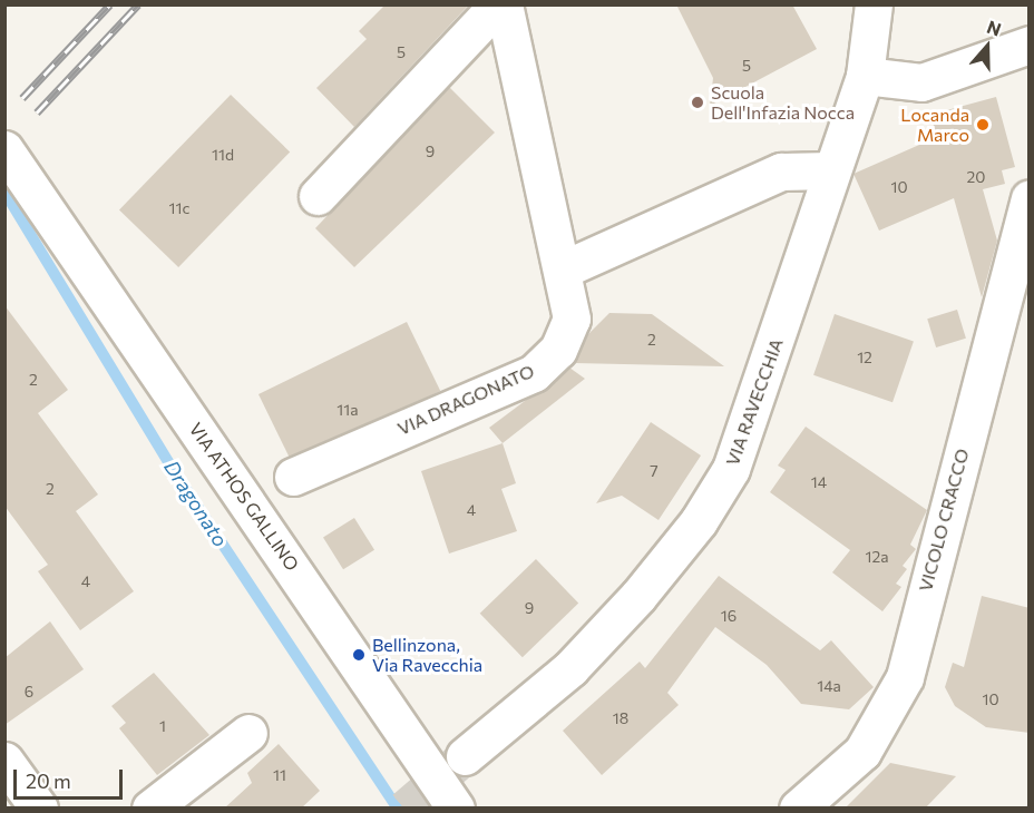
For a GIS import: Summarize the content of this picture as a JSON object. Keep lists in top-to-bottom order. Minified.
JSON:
{"streets":{"street":["VIA DRAGONATO","VIA RAVECCHIA","VIA ATHOS GALLINO","VICOLO CRACCO"]},"water":["Dragonato"],"places":["Scuola Dell'Infazia Nocca","Locanda Marco","Bellinzona, Via Ravecchia"],"house_numbers":["5","5","9","11d","20","10","11c","2","12","2","11a","7","14","2","4","12a","4","9","16","14a","6","10","18","1","11"],"scale_bar":"20 m","north":"top"}
